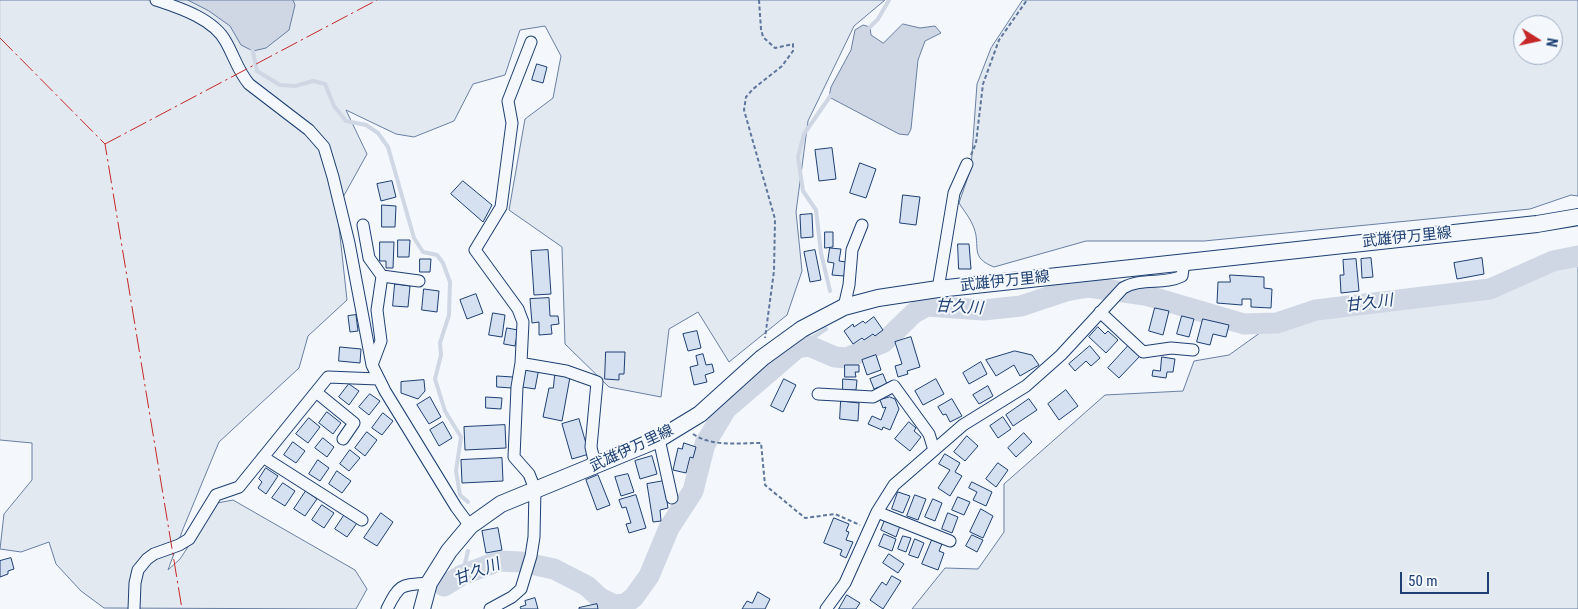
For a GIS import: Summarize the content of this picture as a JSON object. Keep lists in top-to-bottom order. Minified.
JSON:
{"streets":{"main road":["武雄伊万里線"]},"water":["甘久川"],"scale_bar":"50 m","north":"right"}
